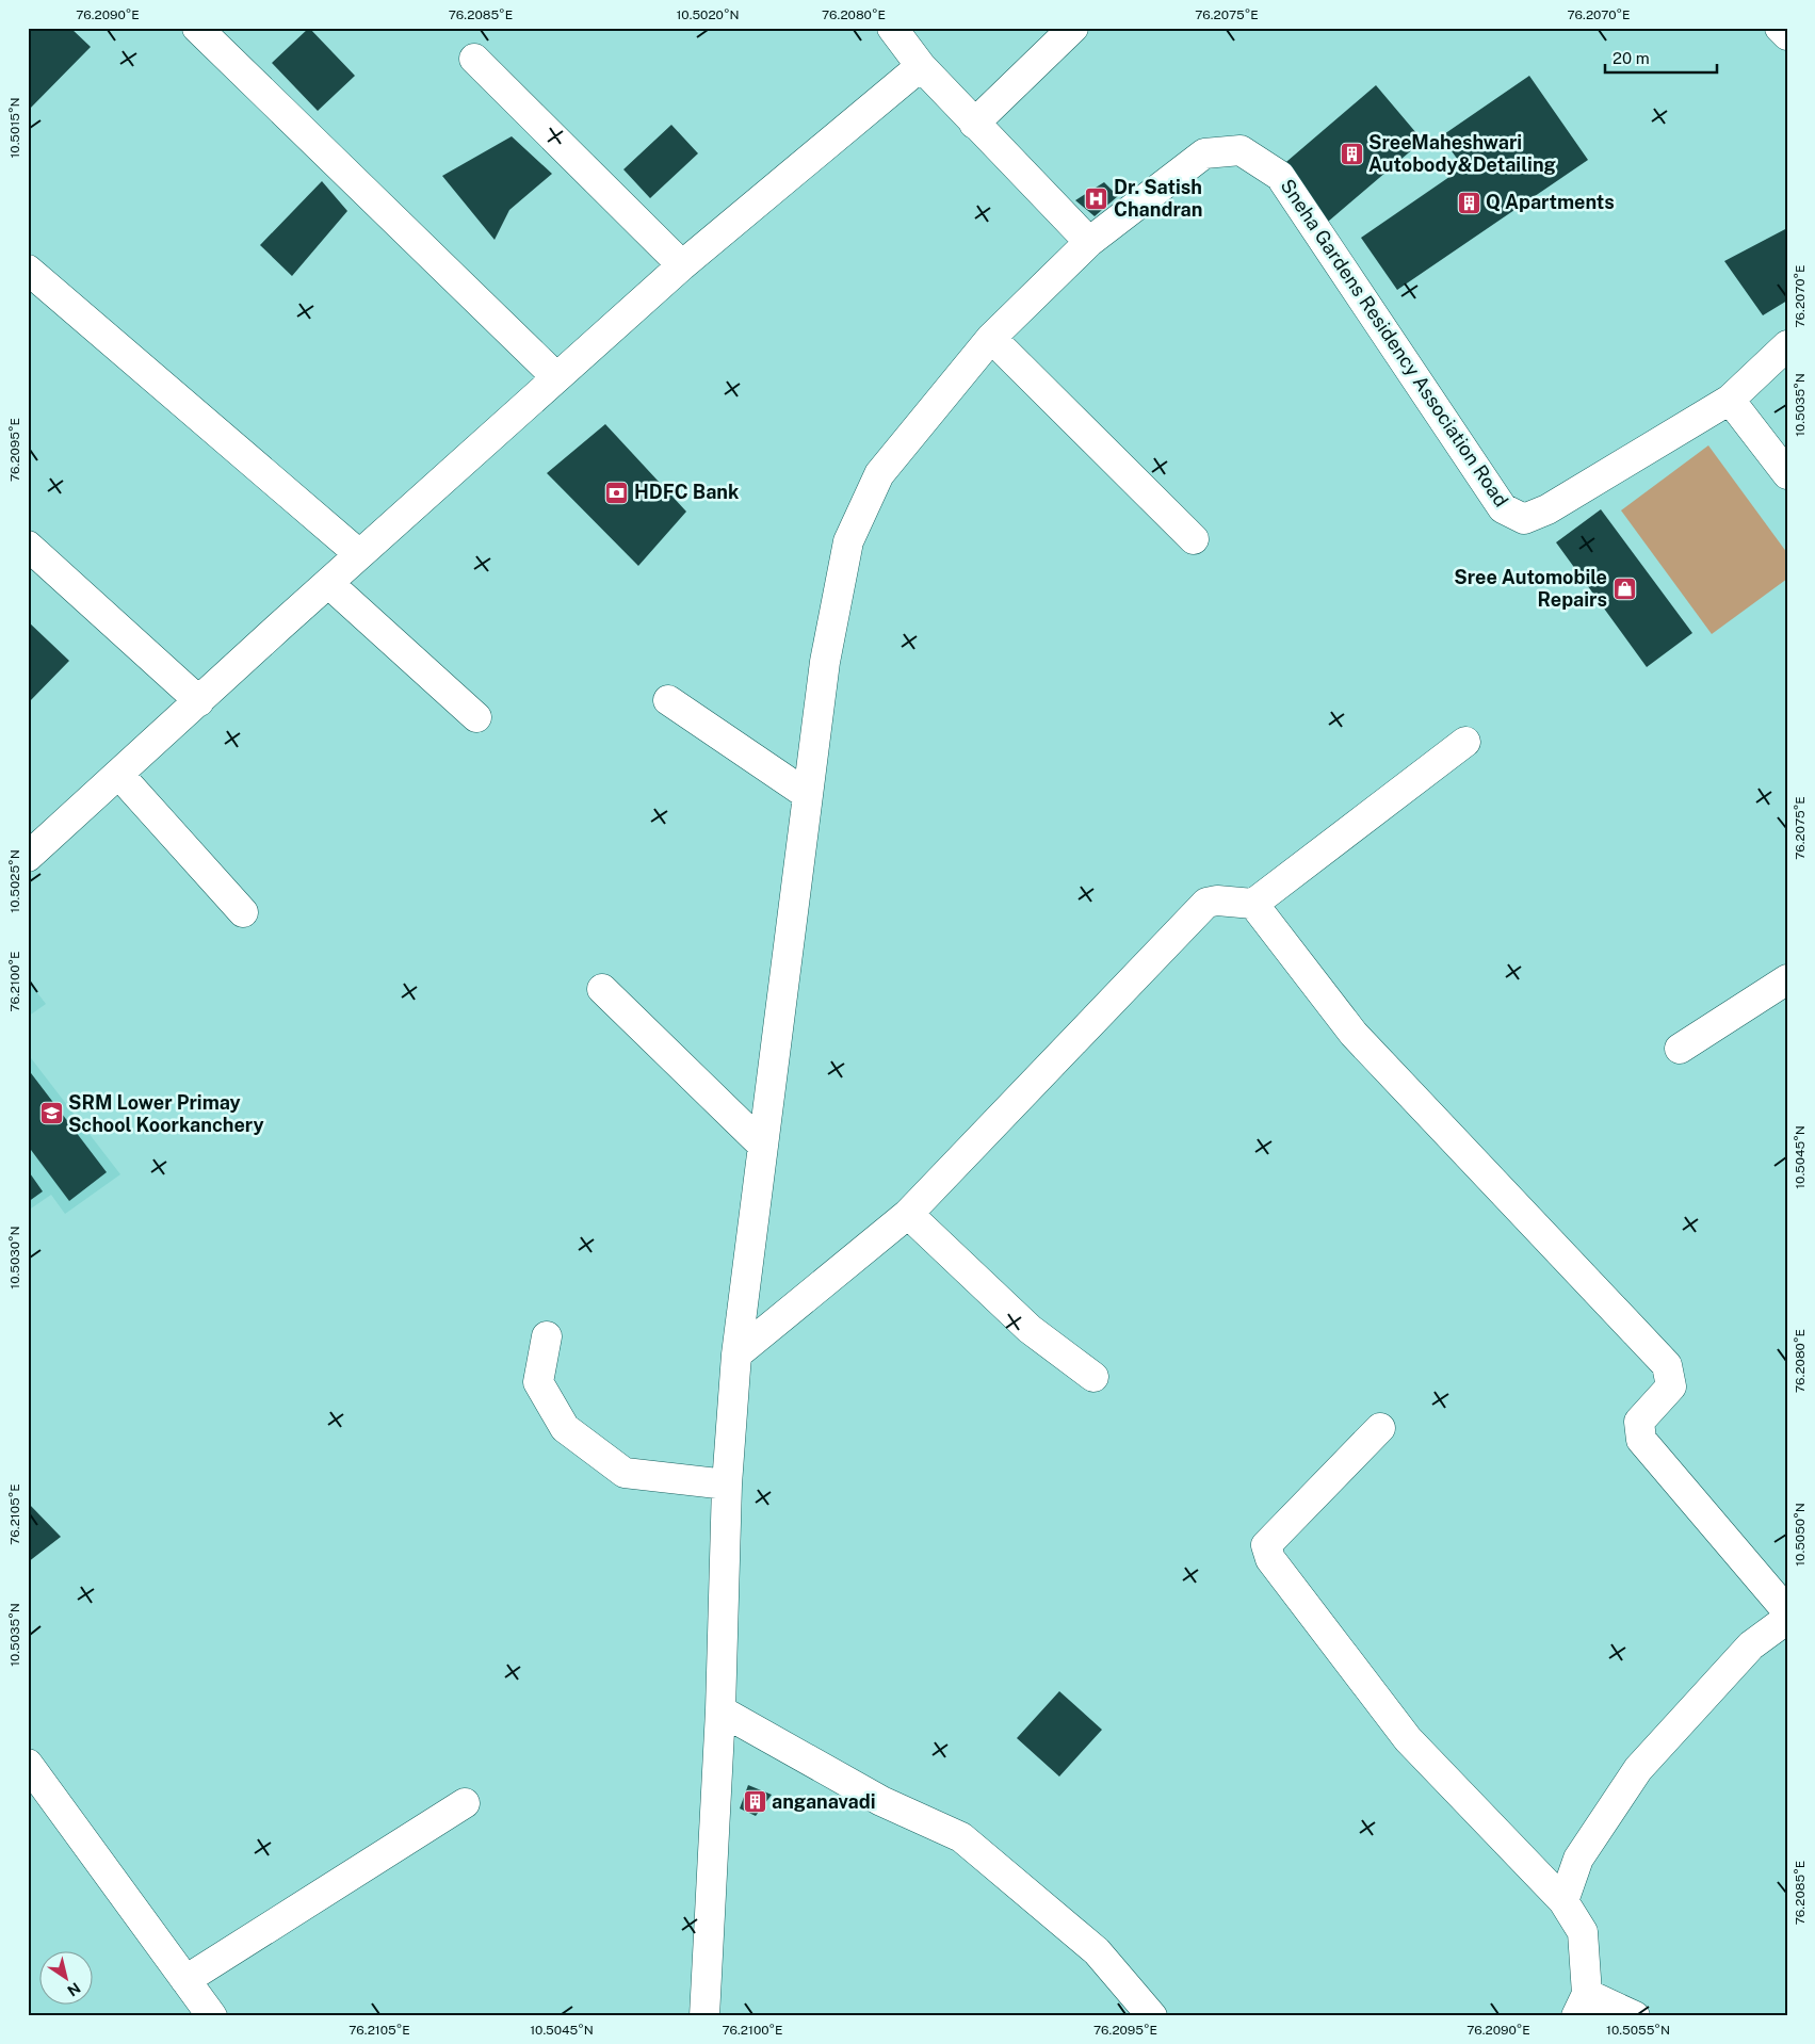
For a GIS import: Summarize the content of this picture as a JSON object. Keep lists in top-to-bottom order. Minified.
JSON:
{"streets":{"street":["Sneha Gardens Residency Association Road"]},"places":{"building":["SreeMaheshwari Autobody&Detailing","Q Apartments","anganavadi"],"hospital":["Dr. Satish Chandran"],"bank":["HDFC Bank"],"shop":["Sree Automobile Repairs"],"school or university":["SRM Lower Primay School Koorkanchery"]},"scale_bar":"20 m","north":"bottom right","coordinates":["76.2090°E","76.2085°E","10.5020°N","76.2080°E","76.2075°E","76.2070°E","10.5015°N","10.5035°N","76.2095°E","10.5025°N","76.2100°E","10.5045°N","10.5030°N","76.2105°E","10.5050°N","10.5055°N"]}
